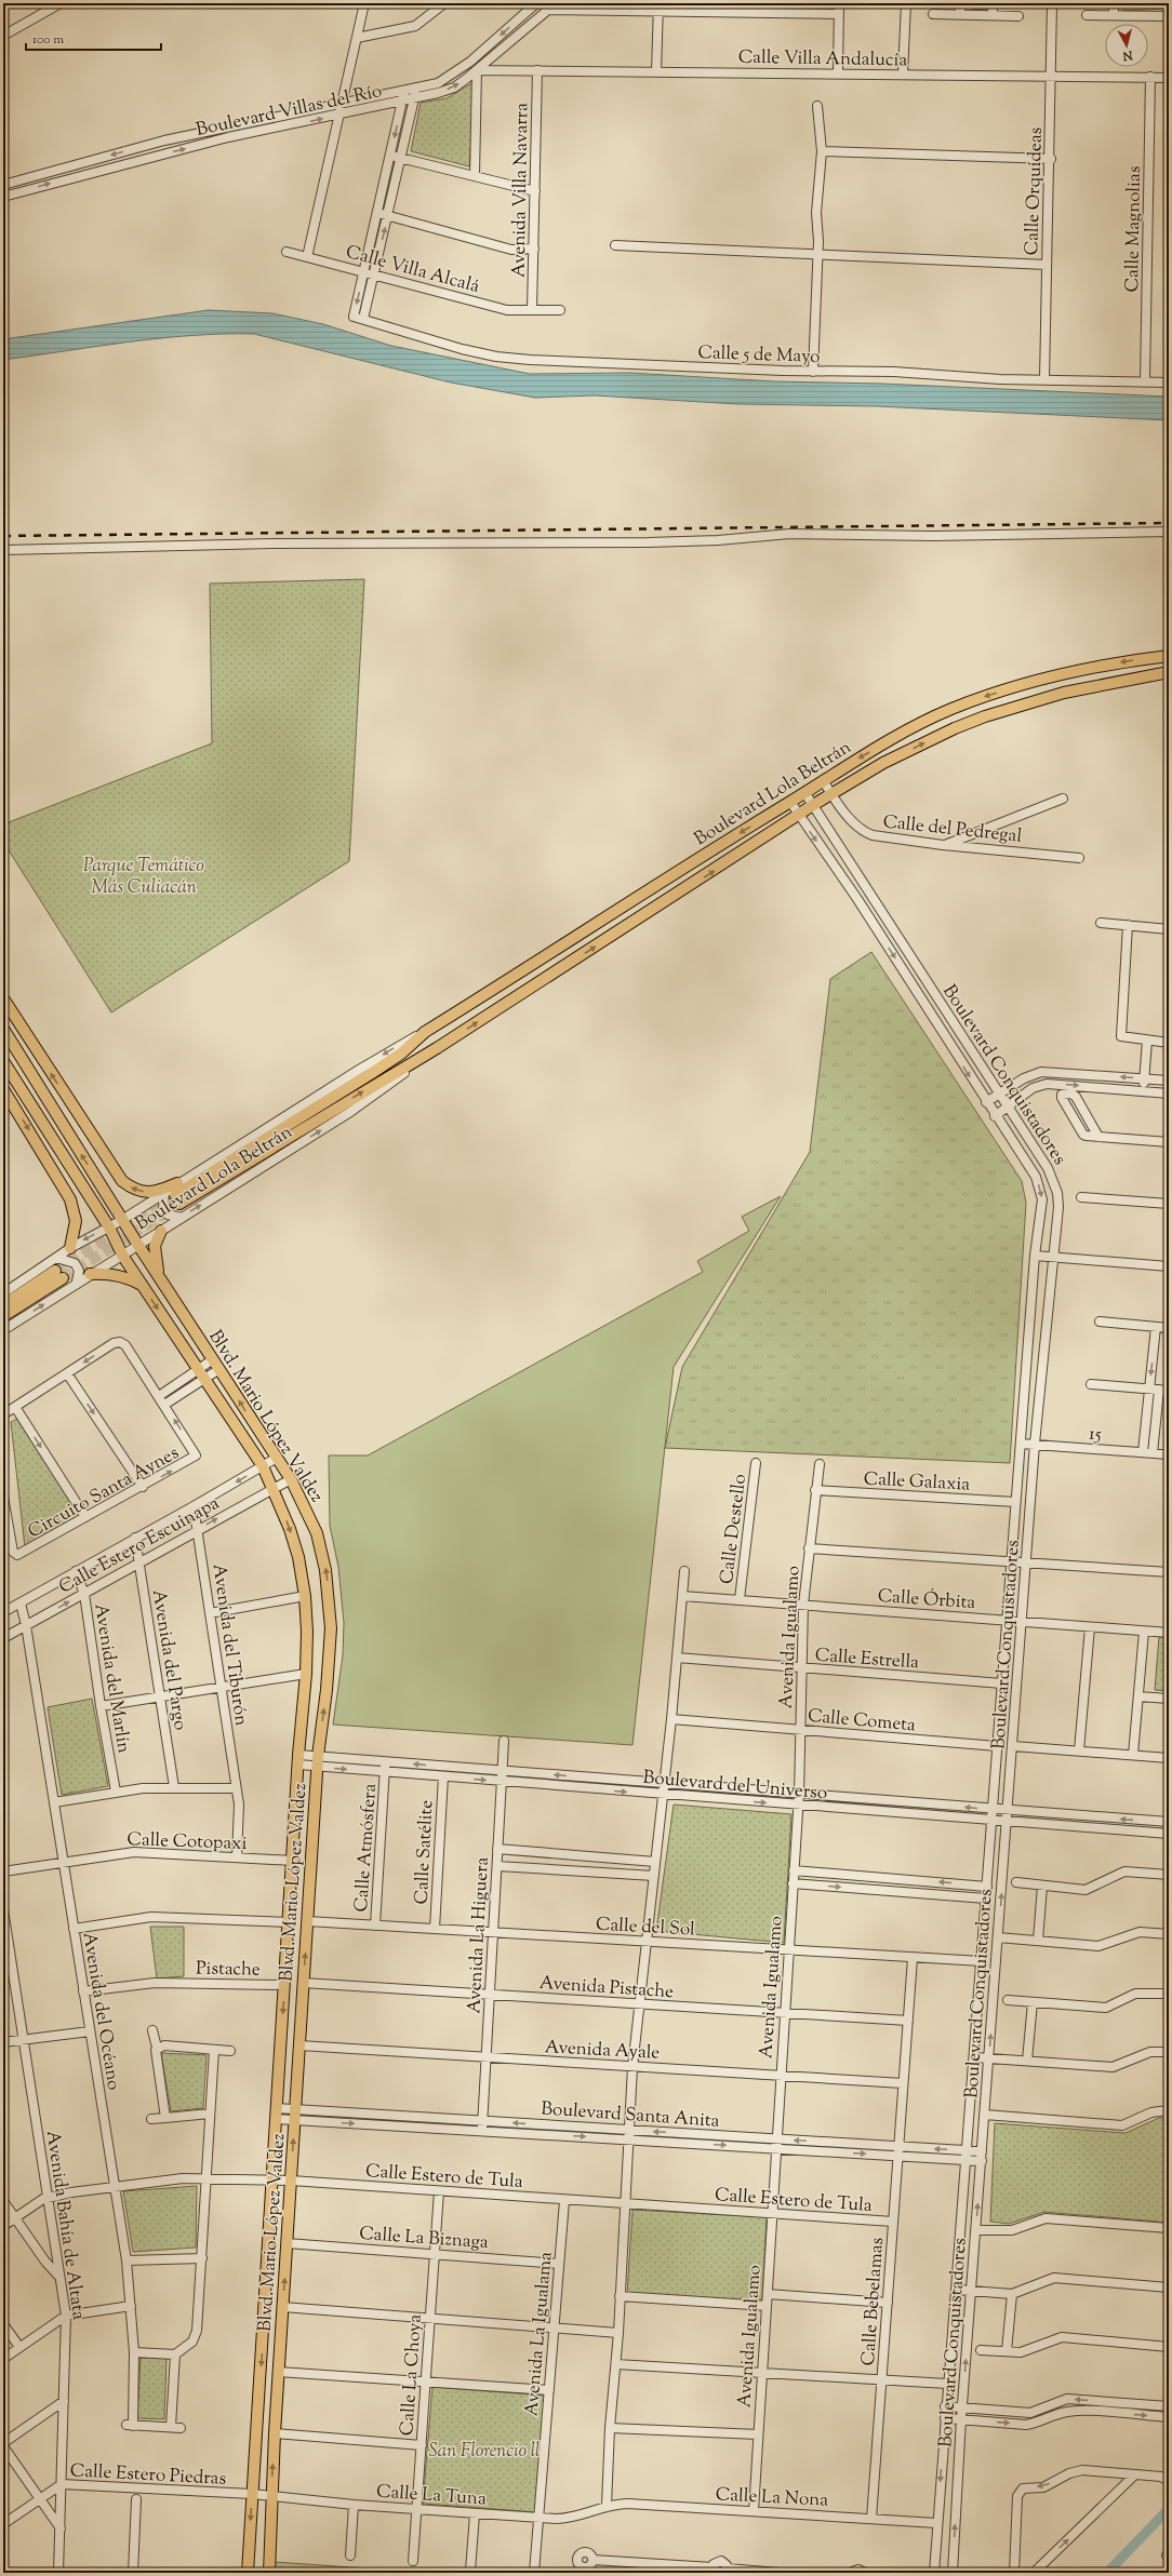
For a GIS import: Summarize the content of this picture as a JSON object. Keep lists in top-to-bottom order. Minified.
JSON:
{"streets":{"main road":["Boulevard Lola Beltrán","Blvd. Mario López Valdez"],"street":["Calle Villa Andalucía","Boulevard Villas del Río","Avenida Villa Navarra","Calle Orquídeas","Calle Magnolias","Calle Villa Alcalá","Calle 5 de Mayo","Calle del Pedregal","Boulevard Conquistadores","15","Calle Galaxia","Circuito Santa Aynes","Calle Destello","Calle Estero Escuinapa","Calle Órbita","Avenida Igualamo","Avenida del Tiburón","Calle Estrella","Avenida del Pargo","Avenida del Marlín","Calle Cometa","Boulevard del Universo","Calle Cotopaxi","Calle Atmósfera","Calle Satélite","Calle del Sol","Avenida La Higuera","Pistache","Avenida Pistache","Avenida del Océano","Avenida Ayale","Boulevard Santa Anita","Calle Estero de Tula","Avenida Bahía de Altata","Calle La Biznaga","Calle Bebelamas","Avenida La Igualama","Calle La Choya","Calle Estero Piedras","Calle La Tuna","Calle La Nona"]},"crossings":[["Calle Villa Andalucía","Boulevard Villas del Río"],["Calle Villa Andalucía","Avenida Villa Navarra"],["Calle Villa Andalucía","Calle Orquídeas"],["Calle Villa Andalucía","Calle Magnolias"],["Avenida Villa Navarra","Calle Villa Alcalá"],["Calle Orquídeas","Calle 5 de Mayo"],["Calle Magnolias","Calle 5 de Mayo"],["Calle Villa Alcalá","Calle 5 de Mayo"],["Boulevard Lola Beltrán","Calle del Pedregal"],["Boulevard Lola Beltrán","Boulevard Conquistadores"],["Boulevard Lola Beltrán","Blvd. Mario López Valdez"],["Boulevard Conquistadores","15"],["Boulevard Conquistadores","Calle Galaxia"],["Boulevard Conquistadores","Calle Órbita"],["Boulevard Conquistadores","Calle Estrella"],["Boulevard Conquistadores","Calle Cometa"],["Boulevard Conquistadores","Boulevard del Universo"],["Boulevard Conquistadores","Calle del Sol"],["Boulevard Conquistadores","Boulevard Santa Anita"],["Boulevard Conquistadores","Calle La Nona"],["Blvd. Mario López Valdez","Calle Estero Escuinapa"],["Blvd. Mario López Valdez","Boulevard del Universo"],["Blvd. Mario López Valdez","Calle Cotopaxi"],["Blvd. Mario López Valdez","Calle del Sol"],["Blvd. Mario López Valdez","Pistache"],["Blvd. Mario López Valdez","Avenida Pistache"],["Blvd. Mario López Valdez","Avenida Ayale"],["Blvd. Mario López Valdez","Boulevard Santa Anita"],["Blvd. Mario López Valdez","Calle Estero de Tula"],["Blvd. Mario López Valdez","Calle La Biznaga"],["Blvd. Mario López Valdez","Calle Estero Piedras"],["Blvd. Mario López Valdez","Calle La Tuna"],["Calle Galaxia","Avenida Igualamo"],["Calle Destello","Calle Órbita"],["Calle Estero Escuinapa","Avenida del Tiburón"],["Calle Estero Escuinapa","Avenida del Pargo"],["Calle Estero Escuinapa","Avenida del Marlín"],["Calle Estero Escuinapa","Avenida del Océano"],["Calle Órbita","Avenida Igualamo"],["Avenida Igualamo","Calle Estrella"],["Avenida Igualamo","Calle Cometa"],["Avenida Igualamo","Boulevard del Universo"],["Avenida Igualamo","Calle del Sol"],["Avenida Igualamo","Avenida Pistache"],["Avenida Igualamo","Avenida Ayale"],["Avenida Igualamo","Boulevard Santa Anita"],["Avenida Igualamo","Calle Estero de Tula"],["Avenida Igualamo","Calle La Nona"],["Avenida del Tiburón","Calle Cotopaxi"],["Boulevard del Universo","Calle Atmósfera"],["Boulevard del Universo","Calle Satélite"],["Boulevard del Universo","Avenida La Higuera"],["Calle Cotopaxi","Avenida del Océano"],["Calle Atmósfera","Calle del Sol"],["Calle Satélite","Calle del Sol"],["Calle del Sol","Avenida La Higuera"],["Calle del Sol","Calle Bebelamas"],["Avenida La Higuera","Avenida Pistache"],["Avenida La Higuera","Avenida Ayale"],["Avenida La Higuera","Boulevard Santa Anita"],["Pistache","Avenida del Océano"],["Avenida Pistache","Calle Bebelamas"],["Avenida del Océano","Calle Estero de Tula"],["Avenida Ayale","Calle Bebelamas"],["Boulevard Santa Anita","Calle Bebelamas"],["Calle Estero de Tula","Avenida Bahía de Altata"],["Calle Estero de Tula","Calle Bebelamas"],["Calle Estero de Tula","Avenida La Igualama"],["Calle Estero de Tula","Calle La Choya"],["Avenida Bahía de Altata","Calle Estero Piedras"],["Calle La Biznaga","Avenida La Igualama"],["Calle La Biznaga","Calle La Choya"],["Calle Bebelamas","Calle La Nona"],["Avenida La Igualama","Calle La Tuna"],["Calle La Choya","Calle La Tuna"],["Calle Estero Piedras","Calle La Tuna"],["Calle La Tuna","Calle La Nona"]],"parks":["Parque Temático Más Culiacán","San Florencio ll"],"scale_bar":"100 m","north":"bottom"}
